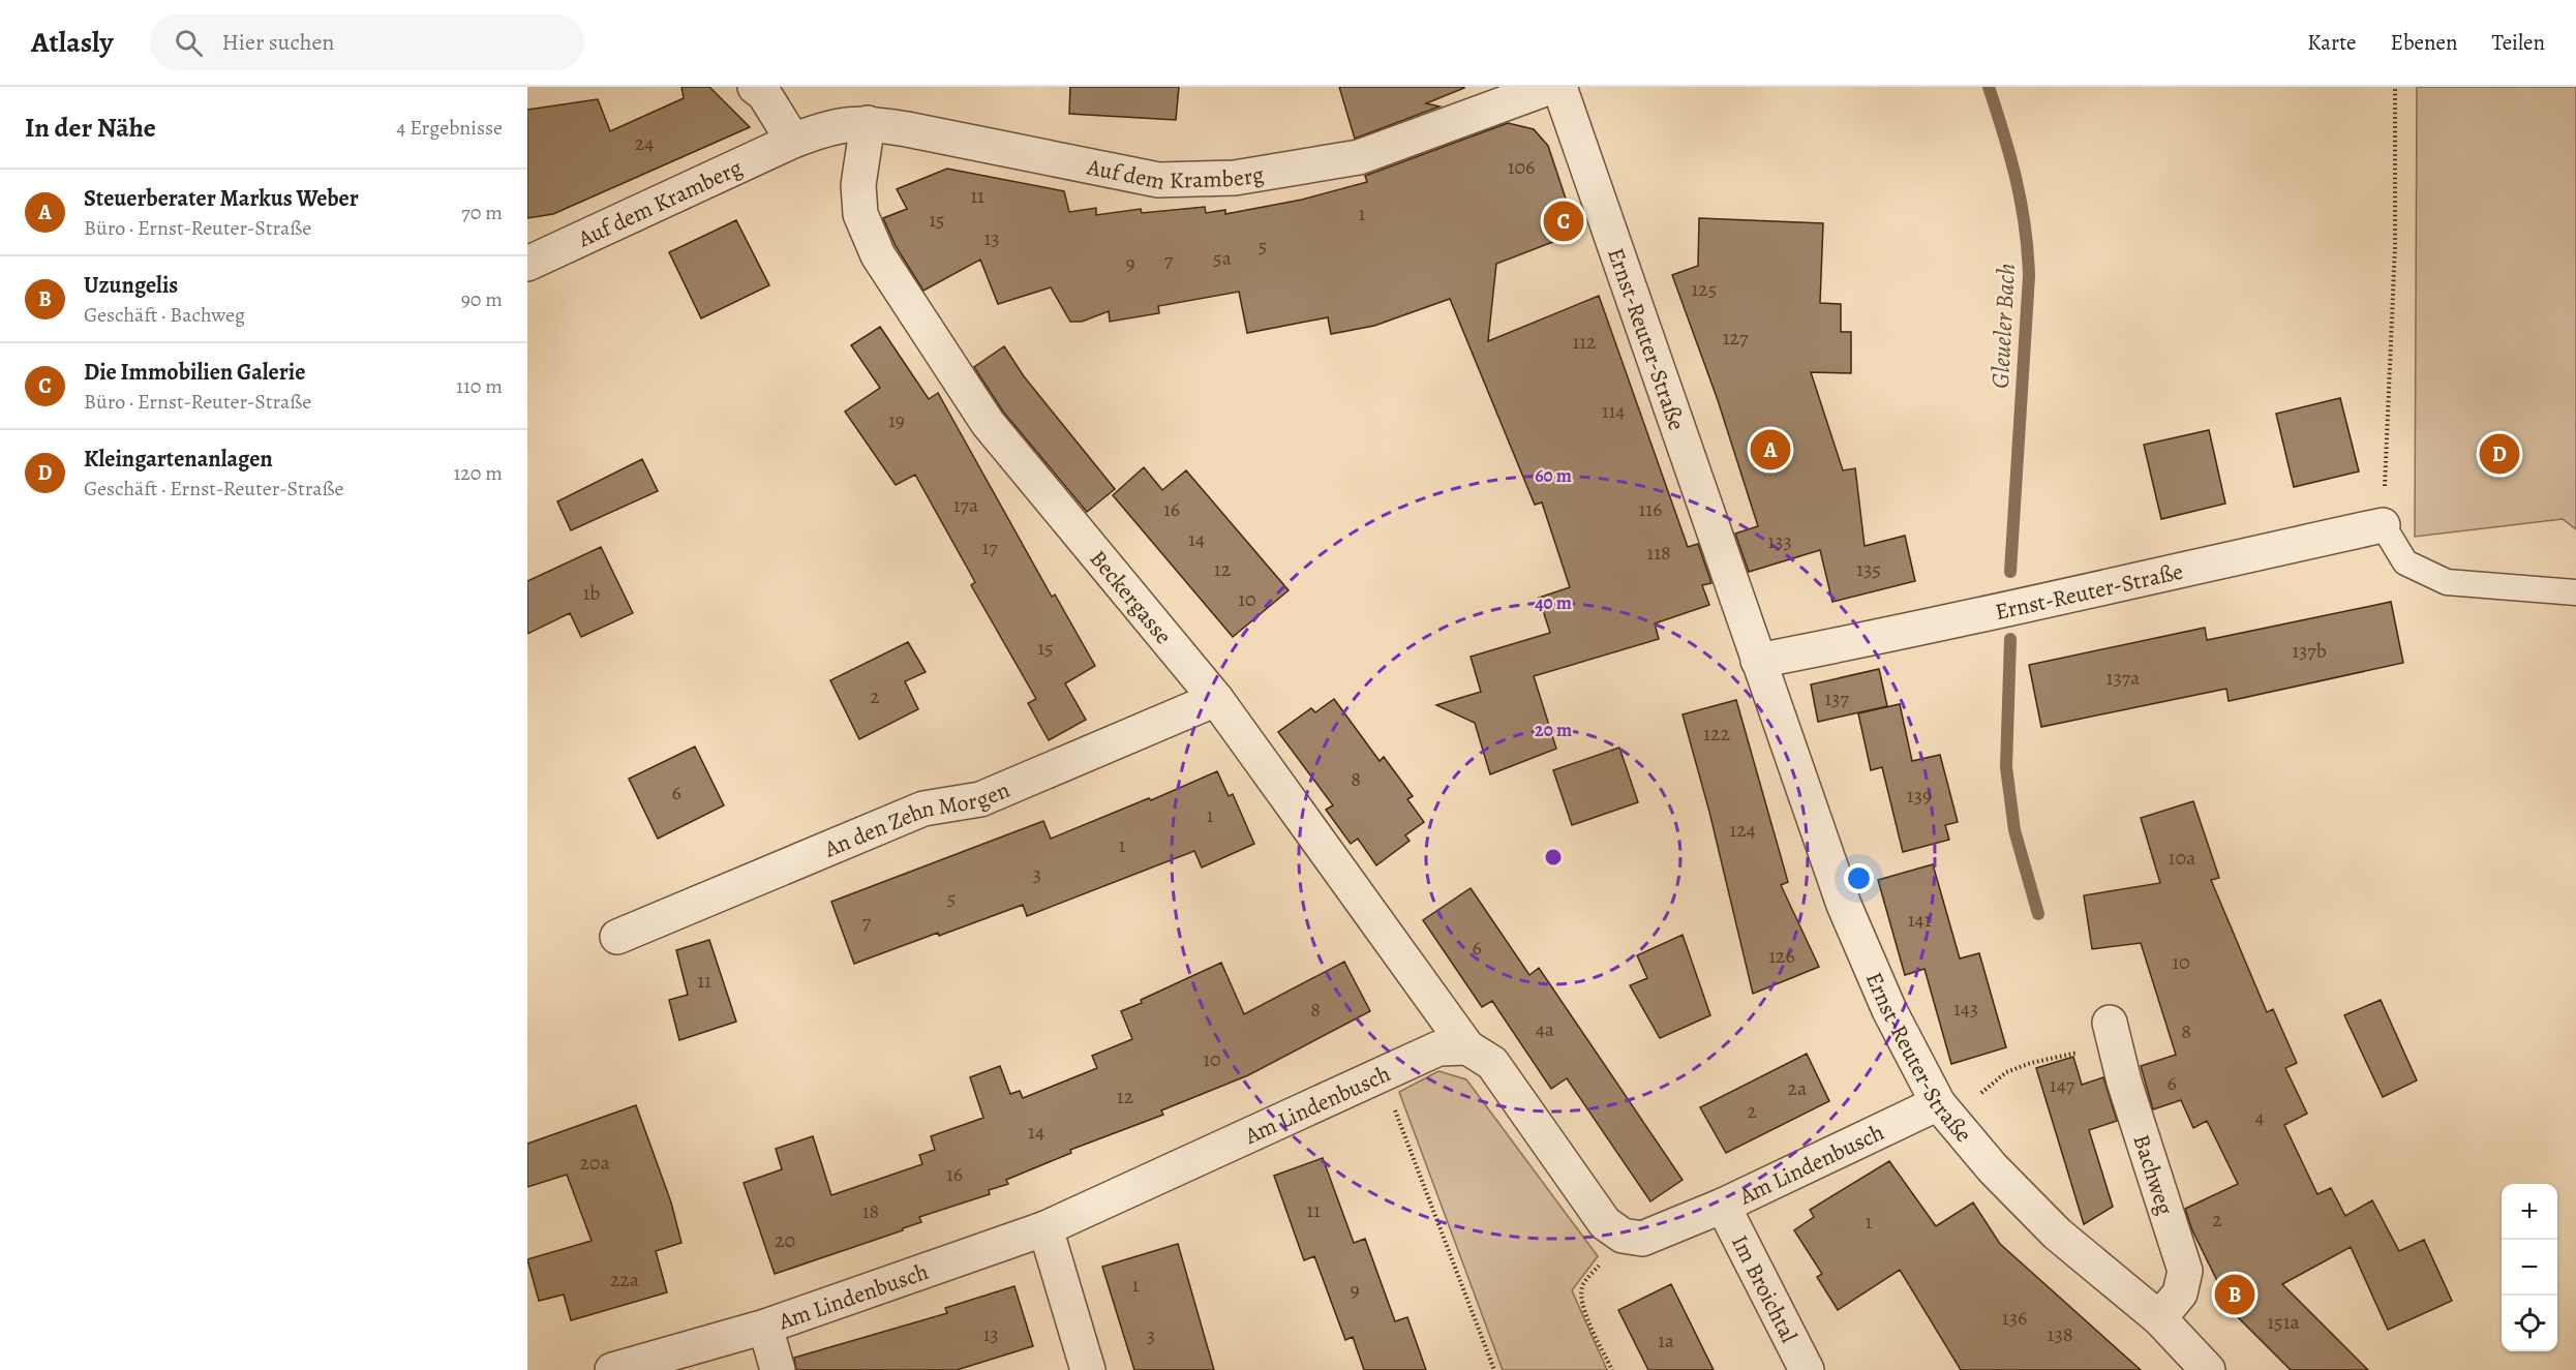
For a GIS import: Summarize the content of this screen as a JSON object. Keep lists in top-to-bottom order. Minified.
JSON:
{"streets":{"street":["Auf dem Kramberg","Ernst-Reuter-Straße","Beckergasse","An den Zehn Morgen","Am Lindenbusch","Bachweg","Im Broichtal"]},"crossings":[["Auf dem Kramberg","Beckergasse"],["Ernst-Reuter-Straße","Am Lindenbusch"],["Ernst-Reuter-Straße","Bachweg"],["Beckergasse","An den Zehn Morgen"],["Beckergasse","Am Lindenbusch"],["Am Lindenbusch","Im Broichtal"]],"water":["Gleueler Bach"],"house_numbers":["24","106","11","1","15","13","5","5a","7","9","125","127","112","114","19","17a","16","116","14","133","17","118","12","135","1b","10","15","137b","137a","2","137","122","8","6","139","1","124","1","10a","3","5","141","7","6","126","10","11","143","8","4a","8","10","6","147","2a","12","2","4","14","20a","16","11","18","2","1","20","22a","1","9","136","151a","13","138","3","1a"],"page":{"header":"Atlasly","search":"Hier suchen","nav":["Karte","Ebenen","Teilen"],"heading":["In der Nähe","4 Ergebnisse"],"list":[{"mark":"A","name":"Steuerberater Markus Weber","note":"Büro · Ernst-Reuter-Straße","value":"70 m"},{"mark":"B","name":"Uzungelis","note":"Geschäft · Bachweg","value":"90 m"},{"mark":"C","name":"Die Immobilien Galerie","note":"Büro · Ernst-Reuter-Straße","value":"110 m"},{"mark":"D","name":"Kleingartenanlagen","note":"Geschäft · Ernst-Reuter-Straße","value":"120 m"}],"pins":["C","A","D","B"],"map_buttons":["+","−"]},"rings":["60 m","40 m","20 m"]}
